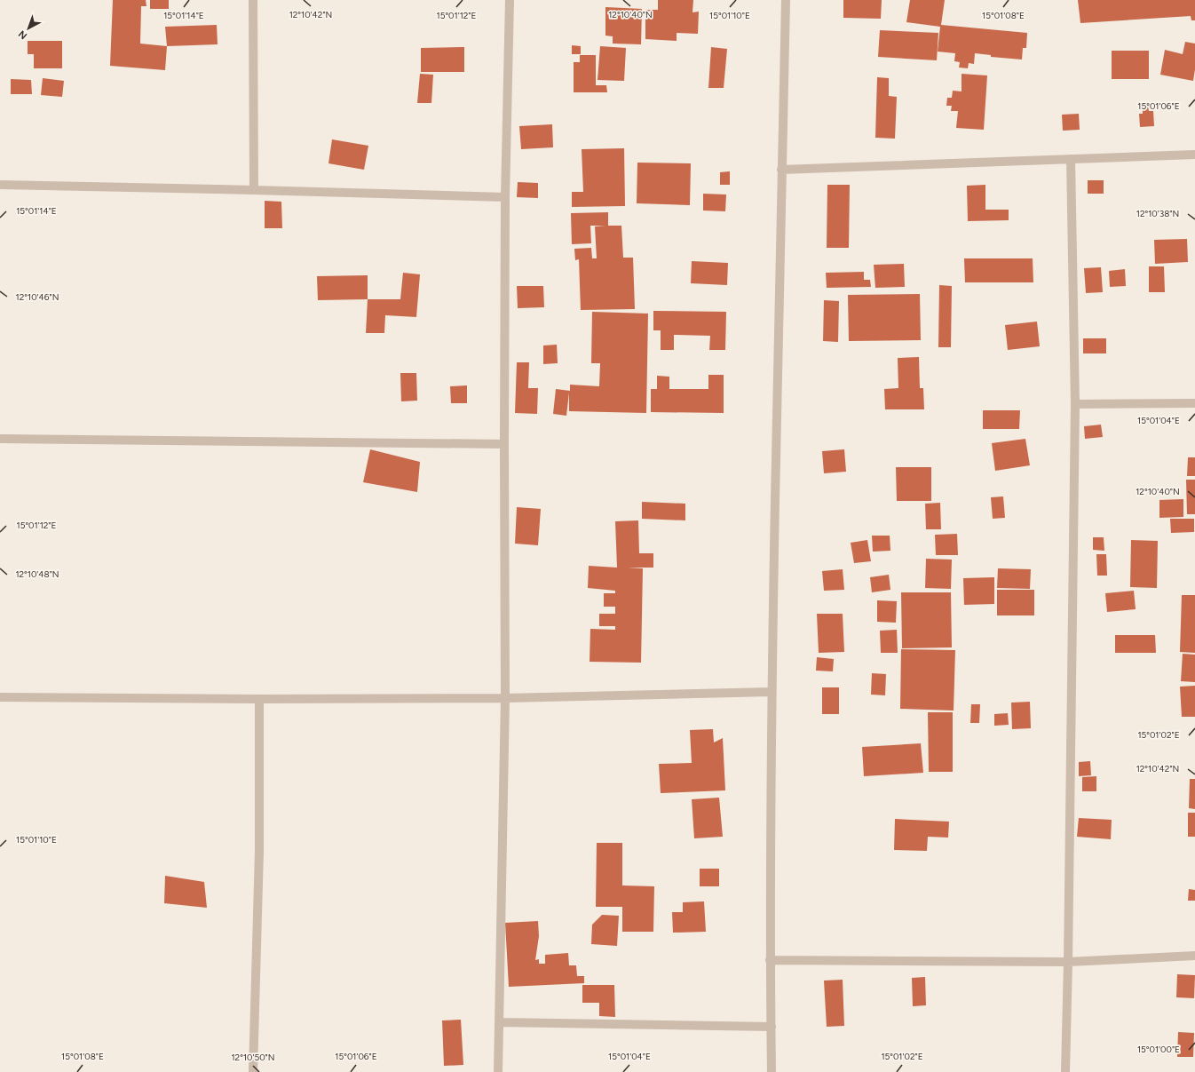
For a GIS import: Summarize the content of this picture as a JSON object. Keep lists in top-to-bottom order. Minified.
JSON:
{"north":"bottom left","coordinates":["12°10'42\"N","12°10'40\"N","15°01'14\"E","15°01'12\"E","15°01'10\"E","15°01'08\"E","15°01'06\"E","12°10'38\"N","12°10'46\"N","15°01'04\"E","12°10'48\"N","15°01'02\"E","15°01'00\"E","12°10'50\"N"]}
